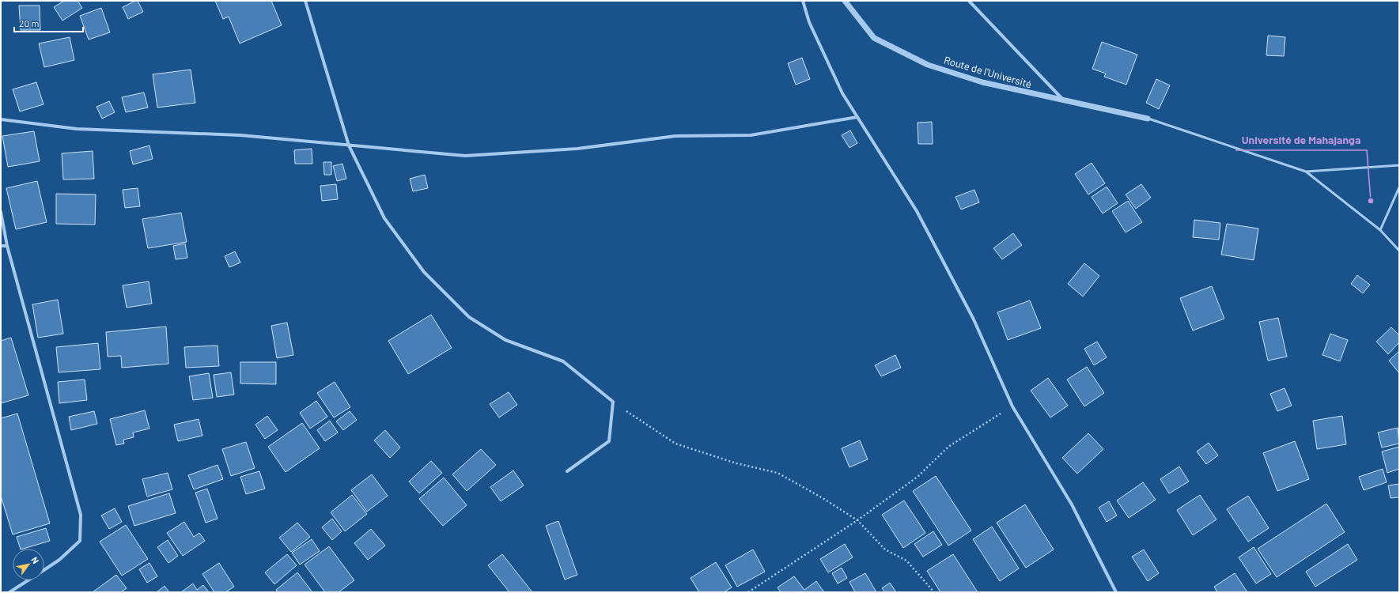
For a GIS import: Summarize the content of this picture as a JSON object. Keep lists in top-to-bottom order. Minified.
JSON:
{"streets":{"street":["Route de l'Université"]},"places":["Université de Mahajanga"],"scale_bar":"20 m","north":"top right"}
